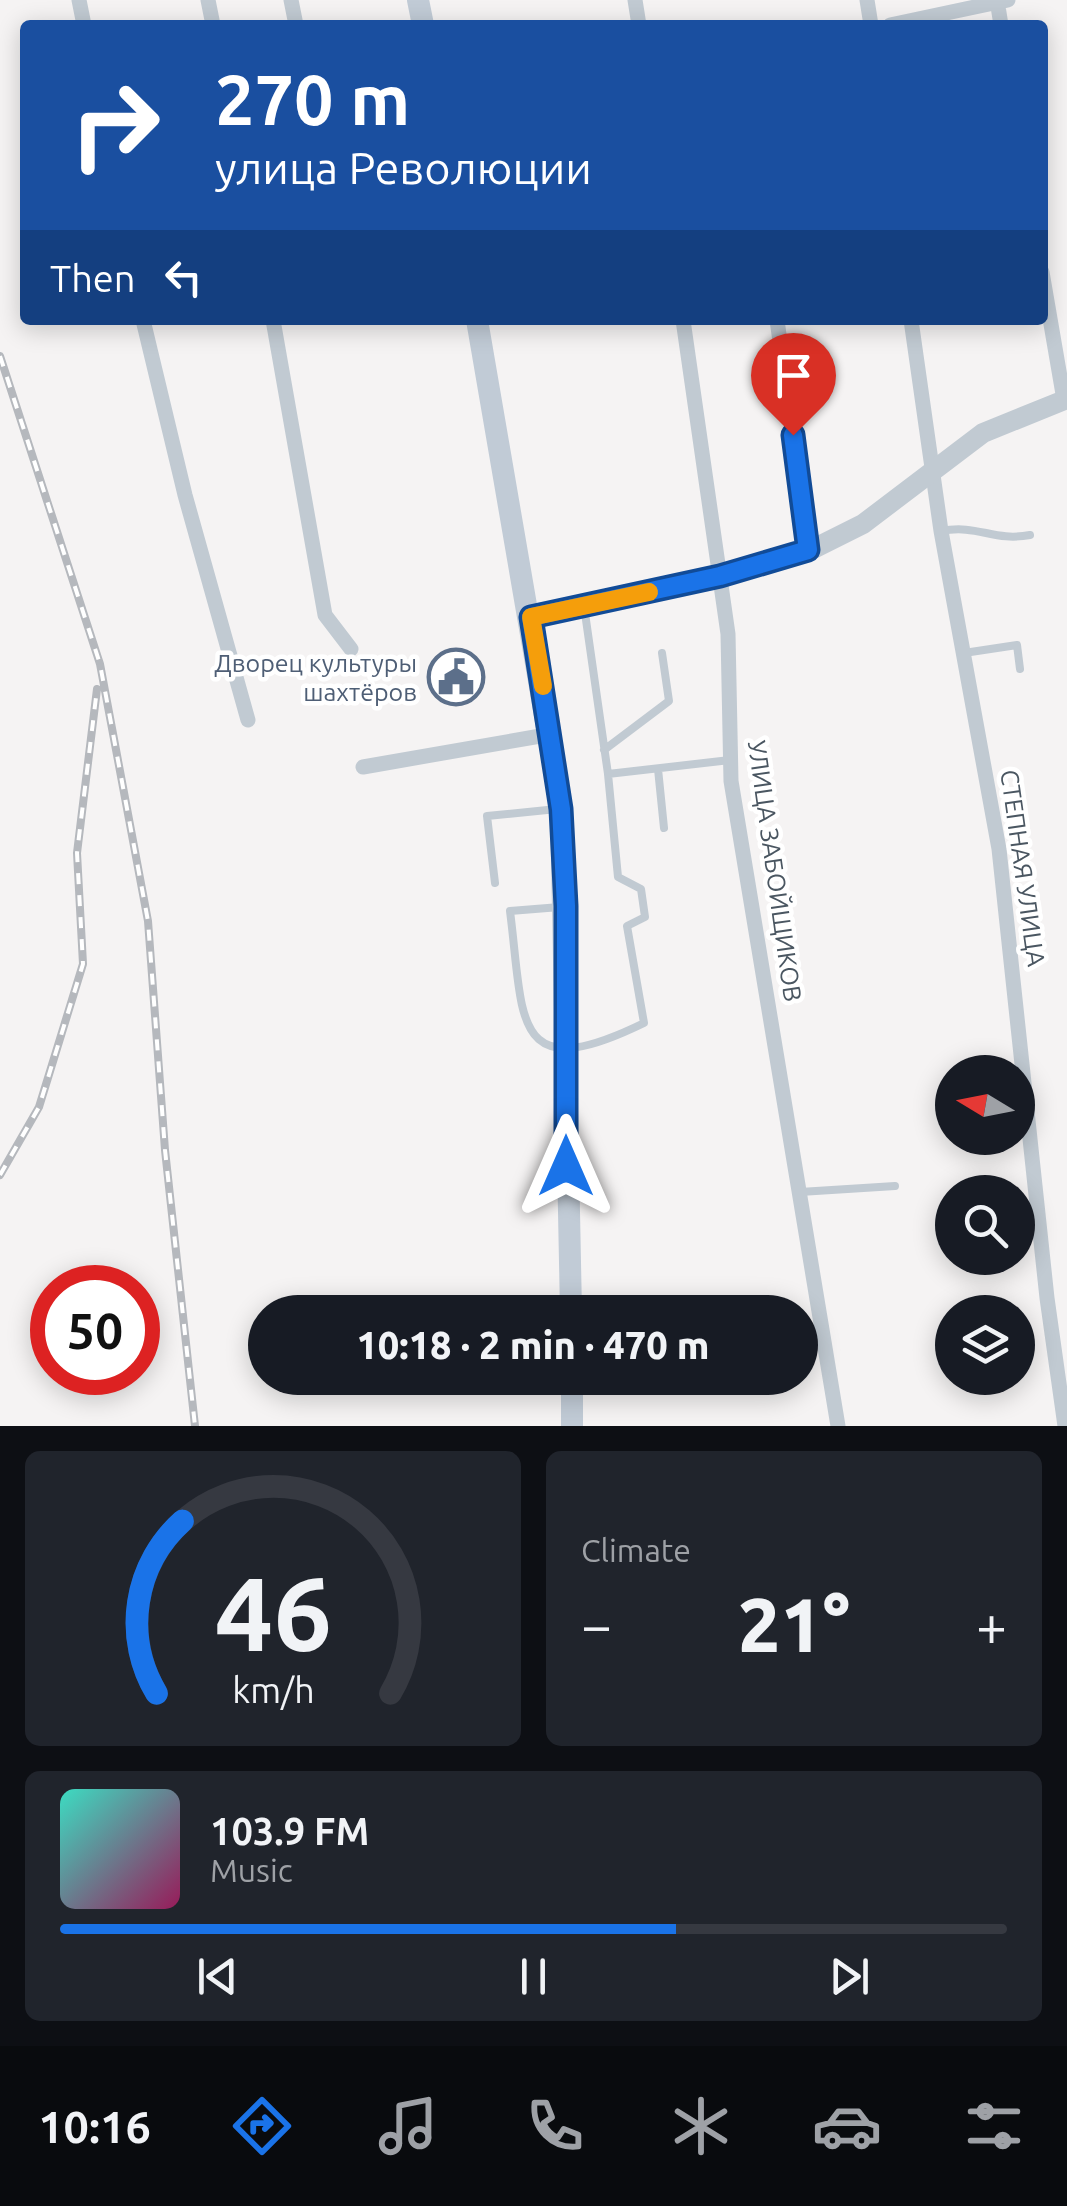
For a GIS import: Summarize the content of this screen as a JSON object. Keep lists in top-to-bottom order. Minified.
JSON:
{"streets":{"street":["СТЕПНАЯ УЛИЦА","УЛИЦА ЗАБОЙЩИКОВ"]},"places":{"public building":["Дворец культуры шахтёров"]},"north":"left","page":{"turn":["270 m","улица Революции"],"then":"Then","limit":"50","trip":"10:18 · 2 min · 470 m","tile":"Climate","heat":["−","21°","+"],"song":["103.9 FM","Music"],"tabs":"10:16","gauge":["46","km/h"]}}
